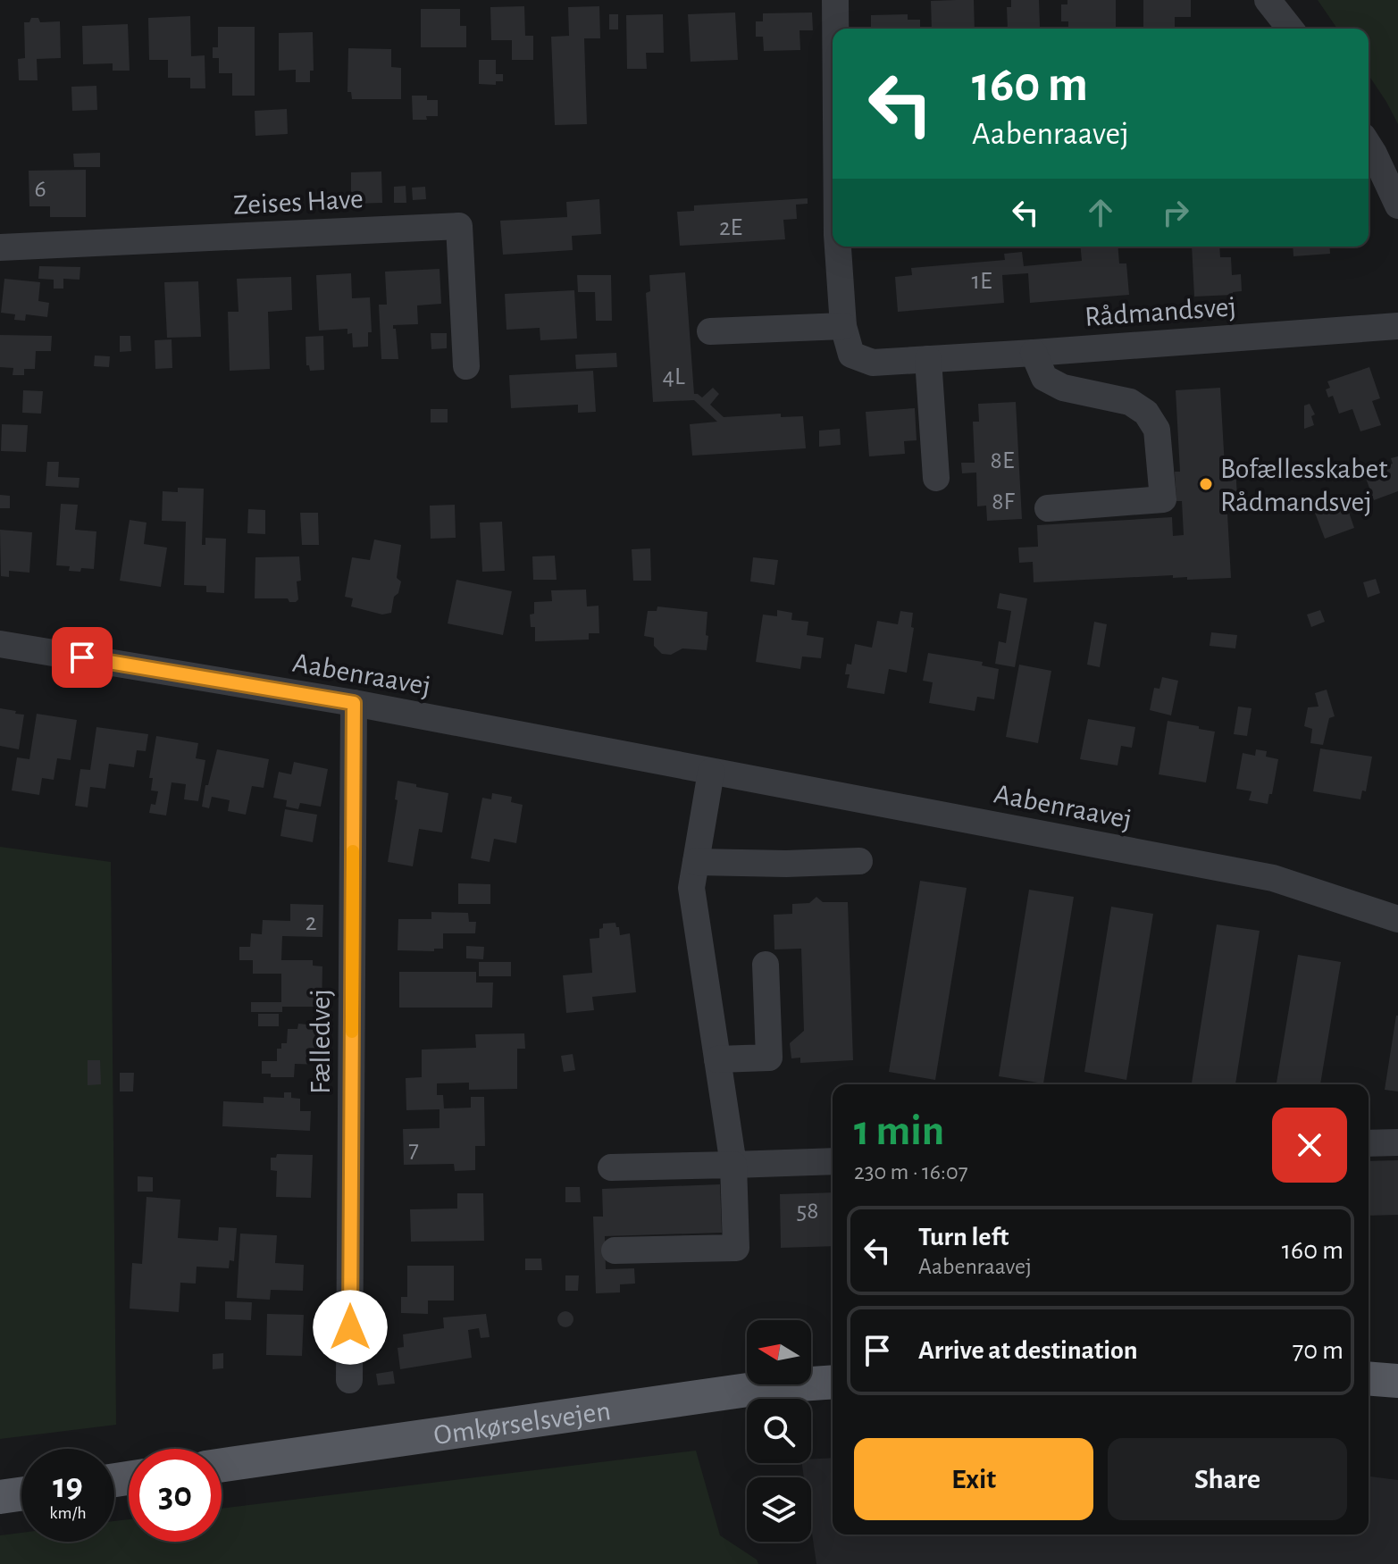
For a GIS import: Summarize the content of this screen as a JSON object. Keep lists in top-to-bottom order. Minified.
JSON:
{"streets":{"main road":["Omkørselsvejen"],"street":["Zeises Have","Rådmandsvej","Aabenraavej","Fælledvej"]},"crossings":[["Aabenraavej","Fælledvej"]],"places":["Bofællesskabet Rådmandsvej"],"house_numbers":["6","2E","1E","4L","8E","8F","2","7","58"],"north":"left","page":{"turn":["160 m","Aabenraavej"],"heading":["1 min","230 m · 16:07"],"list":[{"name":"Turn left","note":"Aabenraavej","value":"160 m"},{"name":"Arrive at destination","value":"70 m"}],"buttons":["Exit","Share"],"speed":"19 km/h","limit":"30"}}
